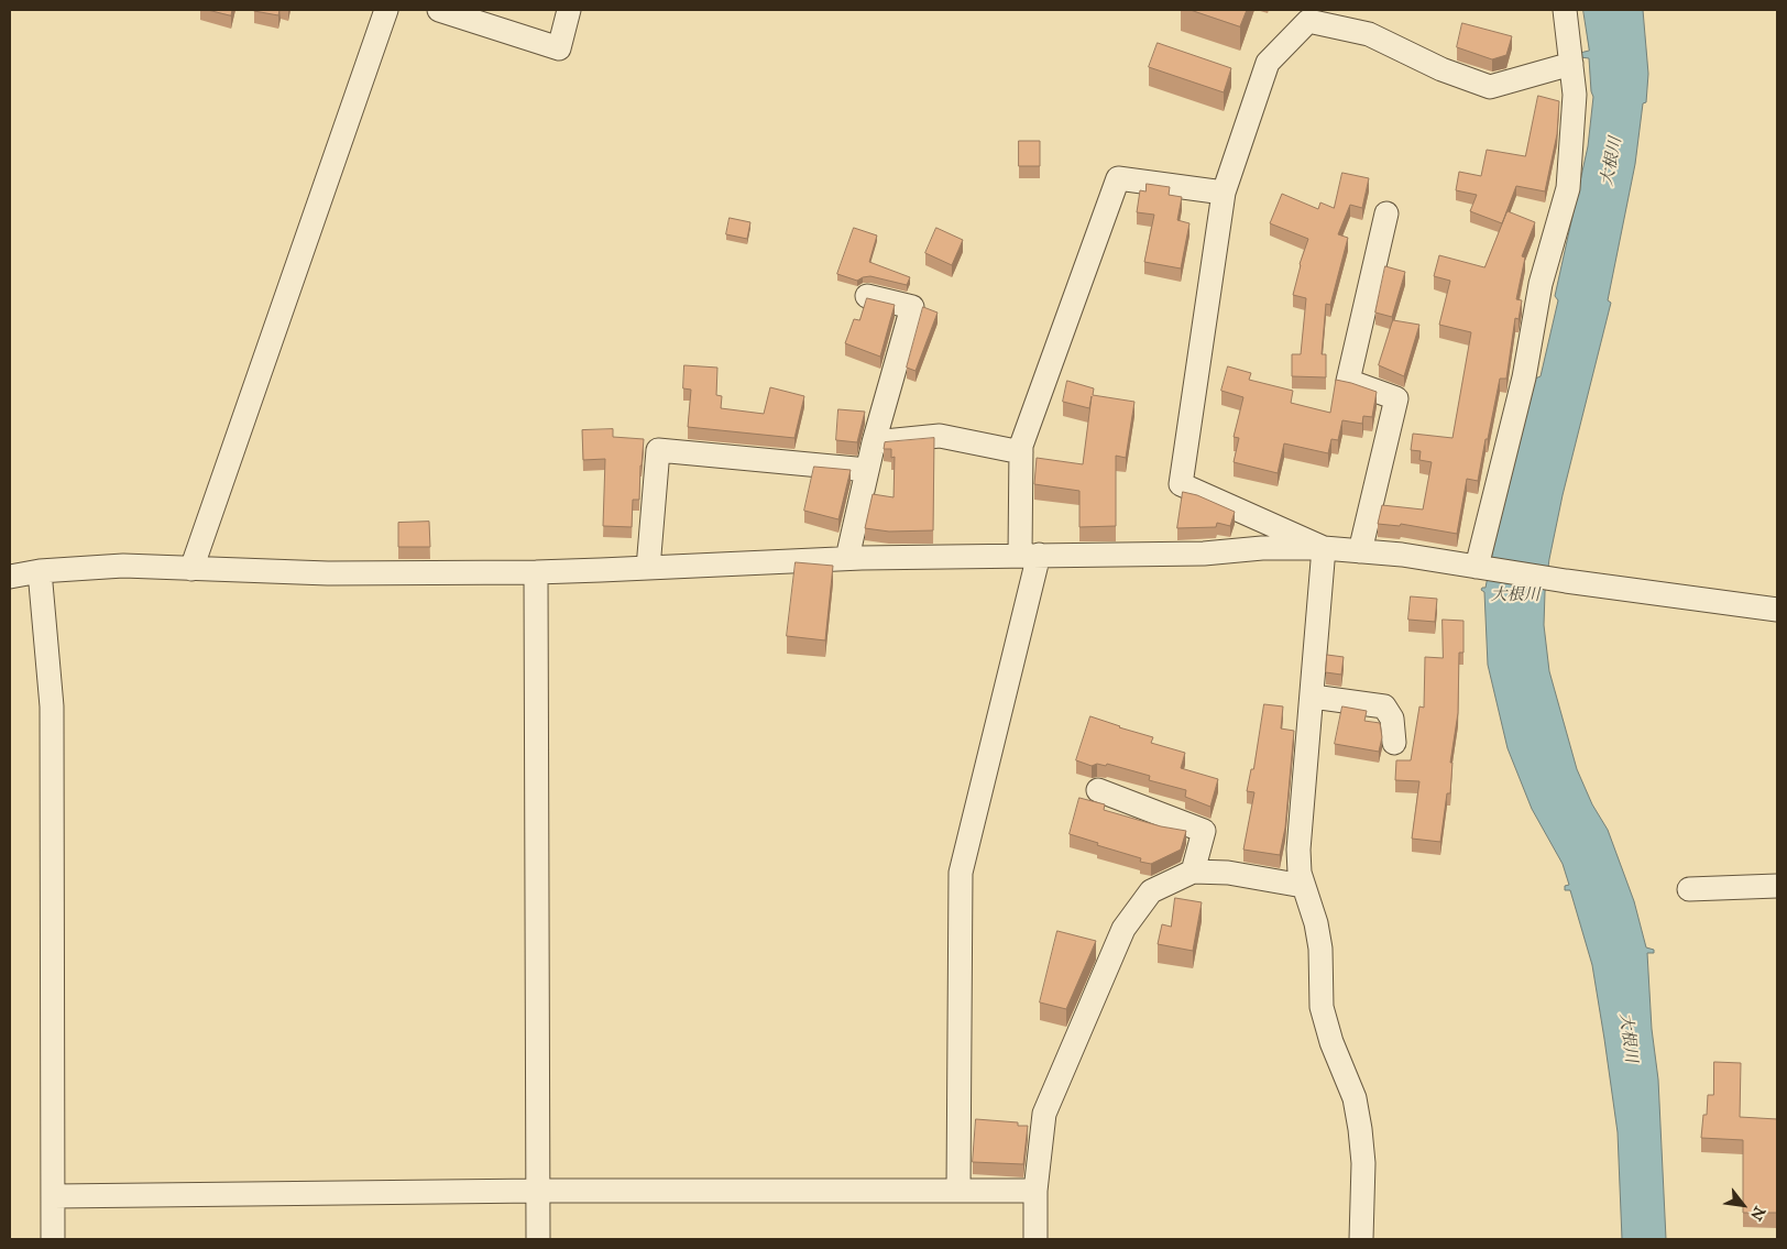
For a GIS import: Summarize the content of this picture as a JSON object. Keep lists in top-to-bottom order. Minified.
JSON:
{"water":["大根川"],"north":"bottom right"}
